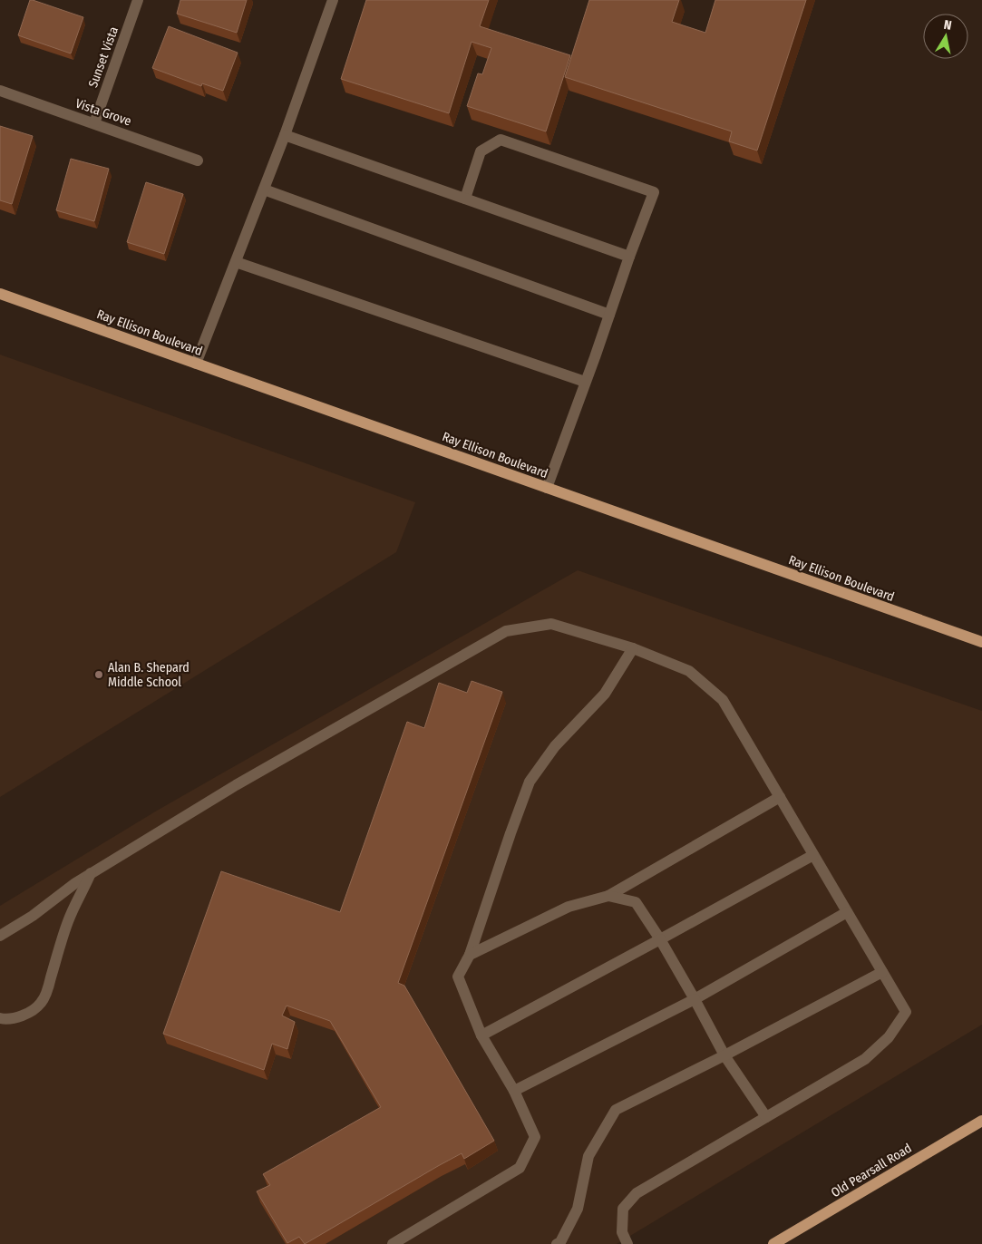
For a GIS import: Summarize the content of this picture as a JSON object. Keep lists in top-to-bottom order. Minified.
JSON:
{"streets":{"main road":["Ray Ellison Boulevard","Old Pearsall Road"],"street":["Sunset Vista","Vista Grove"]},"crossings":[["Sunset Vista","Vista Grove"]],"places":["Alan B. Shepard Middle School"],"north":"top"}
